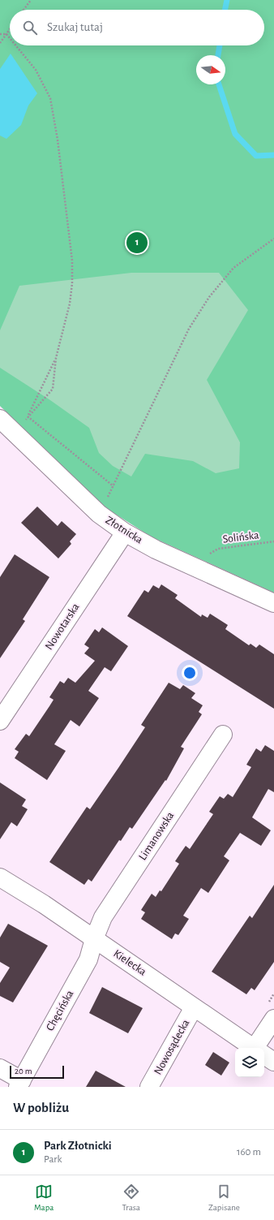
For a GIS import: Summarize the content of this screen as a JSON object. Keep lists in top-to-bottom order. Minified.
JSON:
{"streets":{"street":["Złotnicka","Nowotarska","Limanowska","Kielecka","Chęcińska","Nowosądecka"],"path":["Solińska"]},"crossings":[["Złotnicka","Solińska"],["Złotnicka","Nowotarska"],["Limanowska","Kielecka"],["Limanowska","Chęcińska"],["Kielecka","Chęcińska"],["Kielecka","Nowosądecka"]],"scale_bar":"20 m","north":"right","page":{"search":"Szukaj tutaj","pins":"1","scale":"20 m","heading":"W pobliżu","list":[{"mark":"1","name":"Park Złotnicki","note":"Park","value":"160 m"}],"nav":["Mapa","Trasa","Zapisane"]}}
